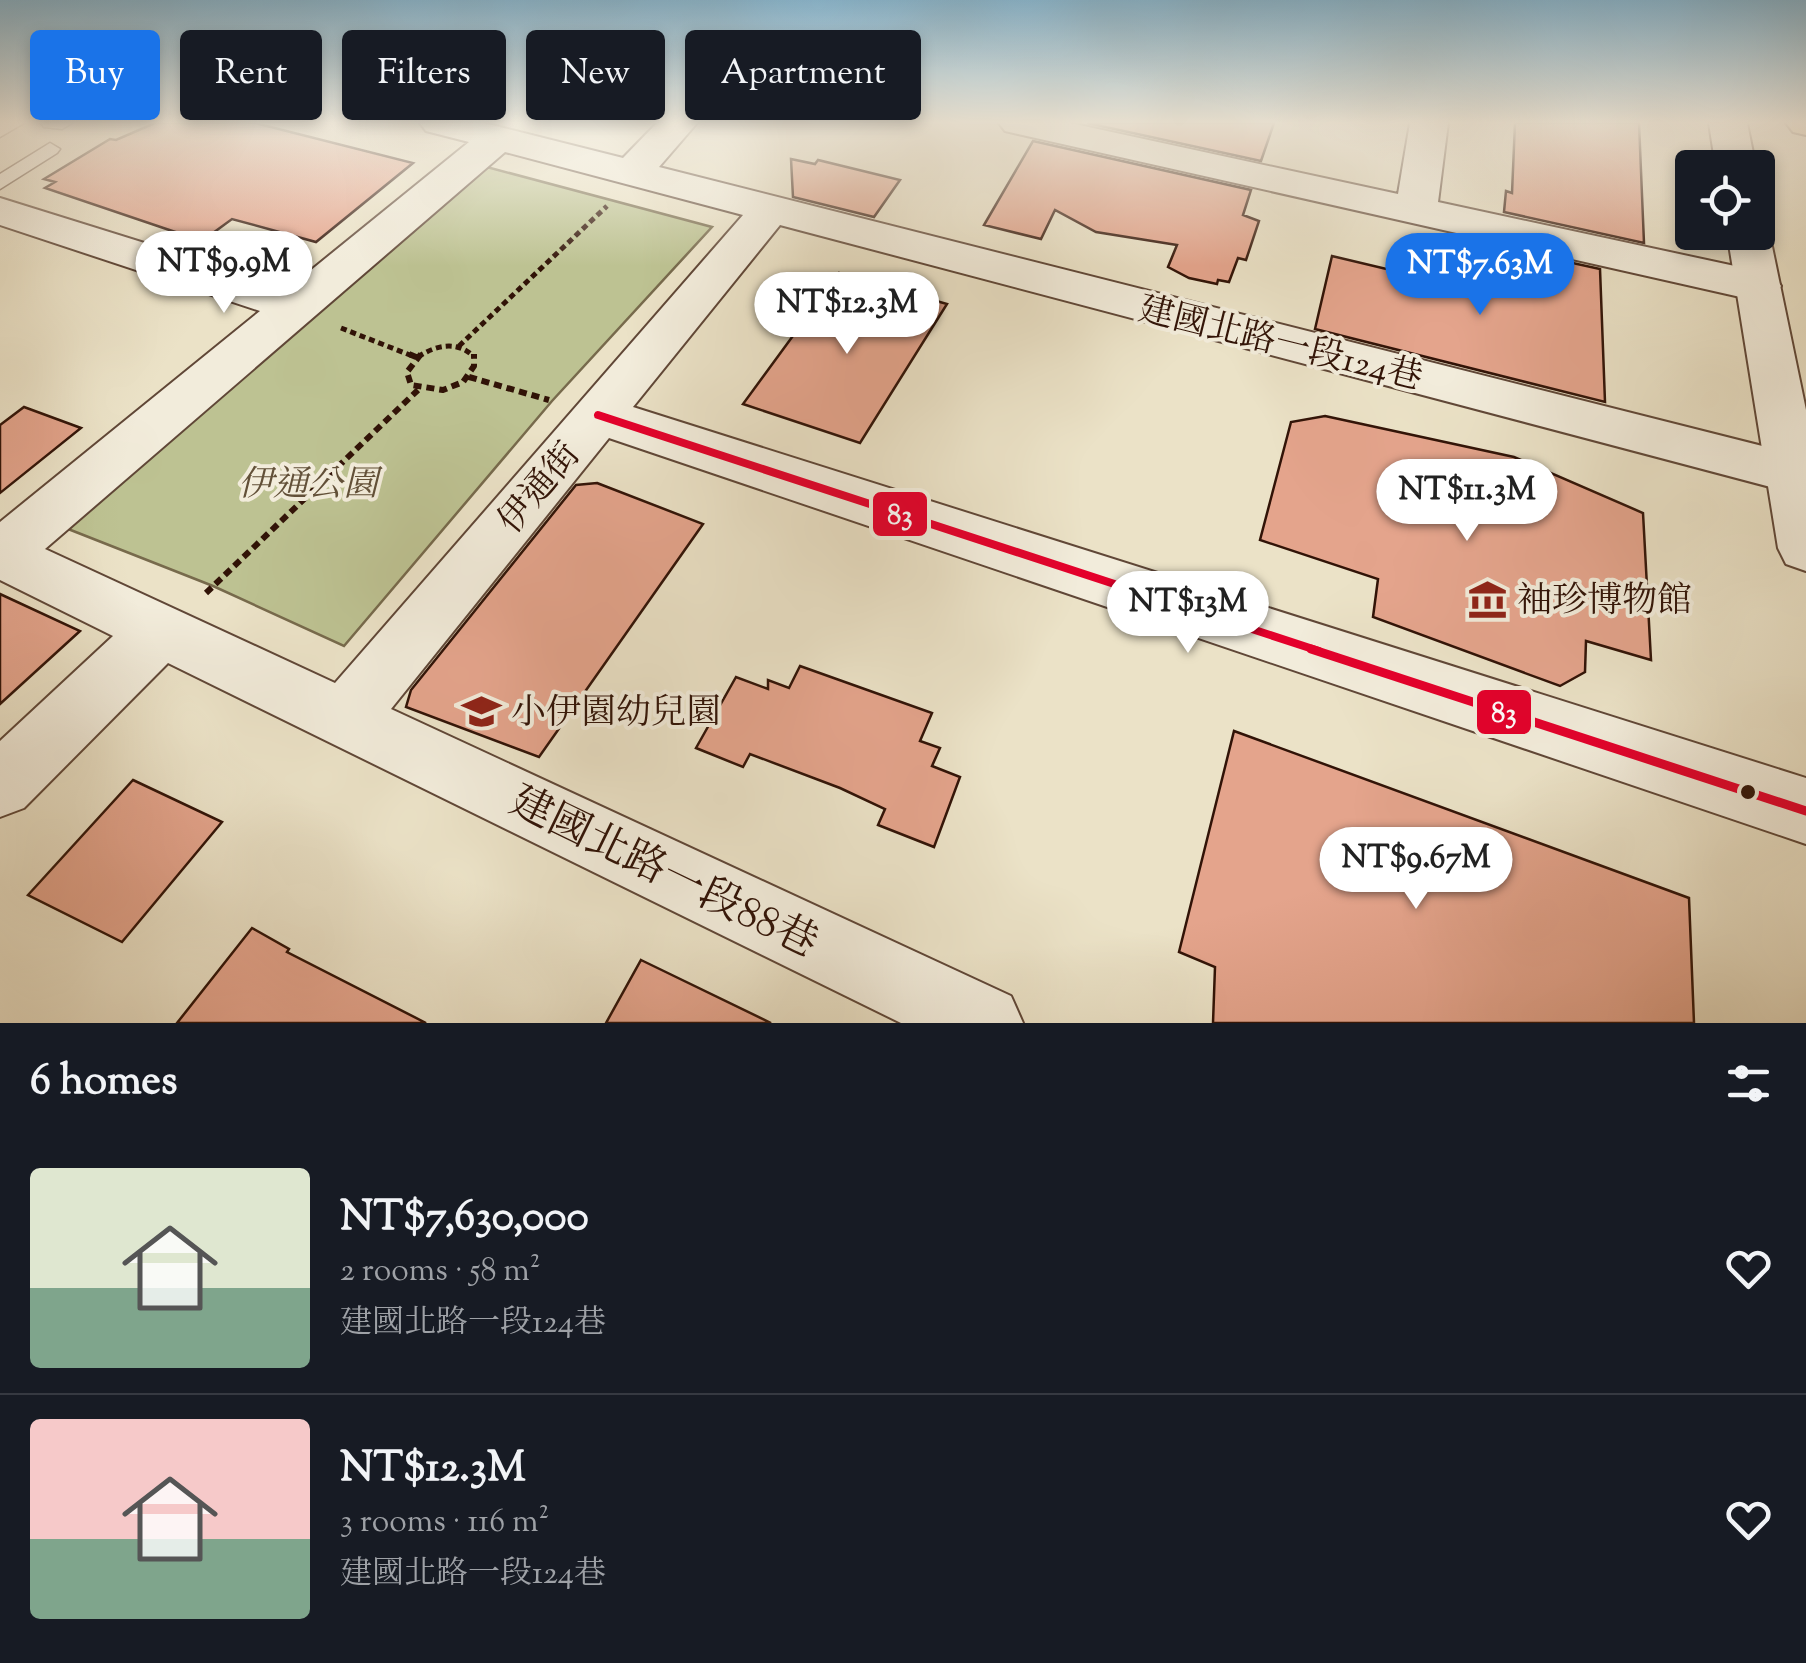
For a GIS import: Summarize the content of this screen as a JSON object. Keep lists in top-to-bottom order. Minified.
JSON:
{"streets":{"street":["建國北路一段124巷","伊通街","建國北路一段88巷"]},"crossings":[["建國北路一段124巷","伊通街"],["伊通街","建國北路一段88巷"]],"parks":["伊通公園"],"places":{"museum":["袖珍博物館"],"school or university":["小伊園幼兒園"]},"lines":["transit line 83"],"page":{"chip":["Buy","Rent","Filters","New","Apartment"],"price":["NT$9.9M","NT$7.63M","NT$12.3M","NT$11.3M","NT$13M","NT$9.67M"],"heading":"6 homes","list":[{"name":"NT$7,630,000","note":"2 rooms · 58 m² · 建國北路一段124巷"},{"name":"NT$12.3M","note":"3 rooms · 116 m² · 建國北路一段124巷"}]}}
